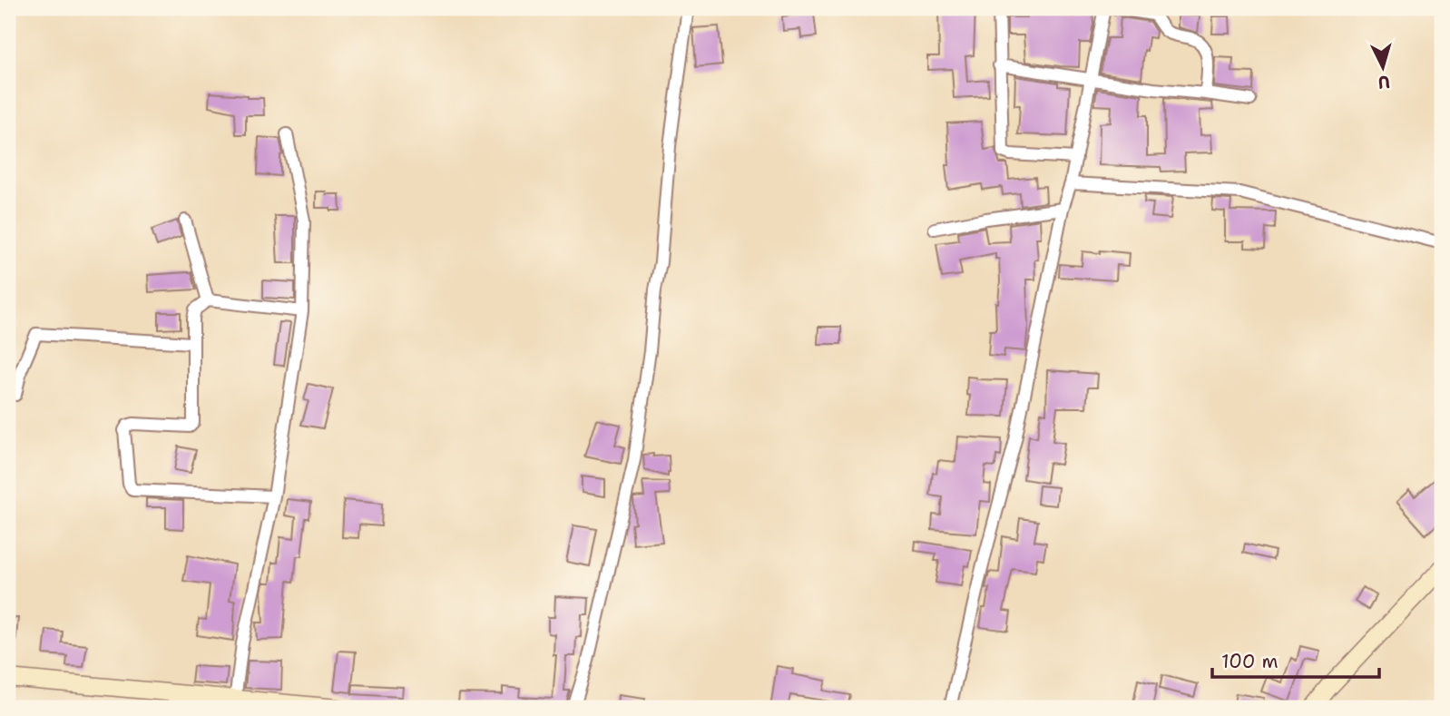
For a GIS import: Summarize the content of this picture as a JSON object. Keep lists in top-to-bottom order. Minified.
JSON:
{"scale_bar":"100 m","north":"bottom"}
